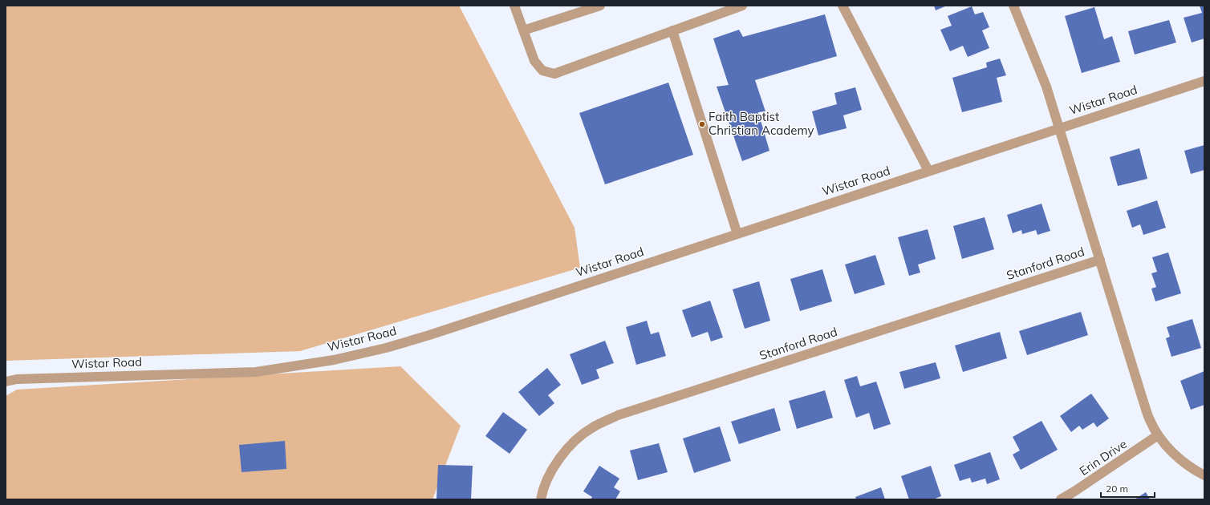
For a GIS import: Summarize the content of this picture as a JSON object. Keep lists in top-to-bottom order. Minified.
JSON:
{"streets":{"street":["Wistar Road","Stanford Road","Erin Drive"]},"crossings":[["Wistar Road","Stanford Road"],["Stanford Road","Erin Drive"]],"places":["Faith Baptist Christian Academy"],"scale_bar":"20 m"}
